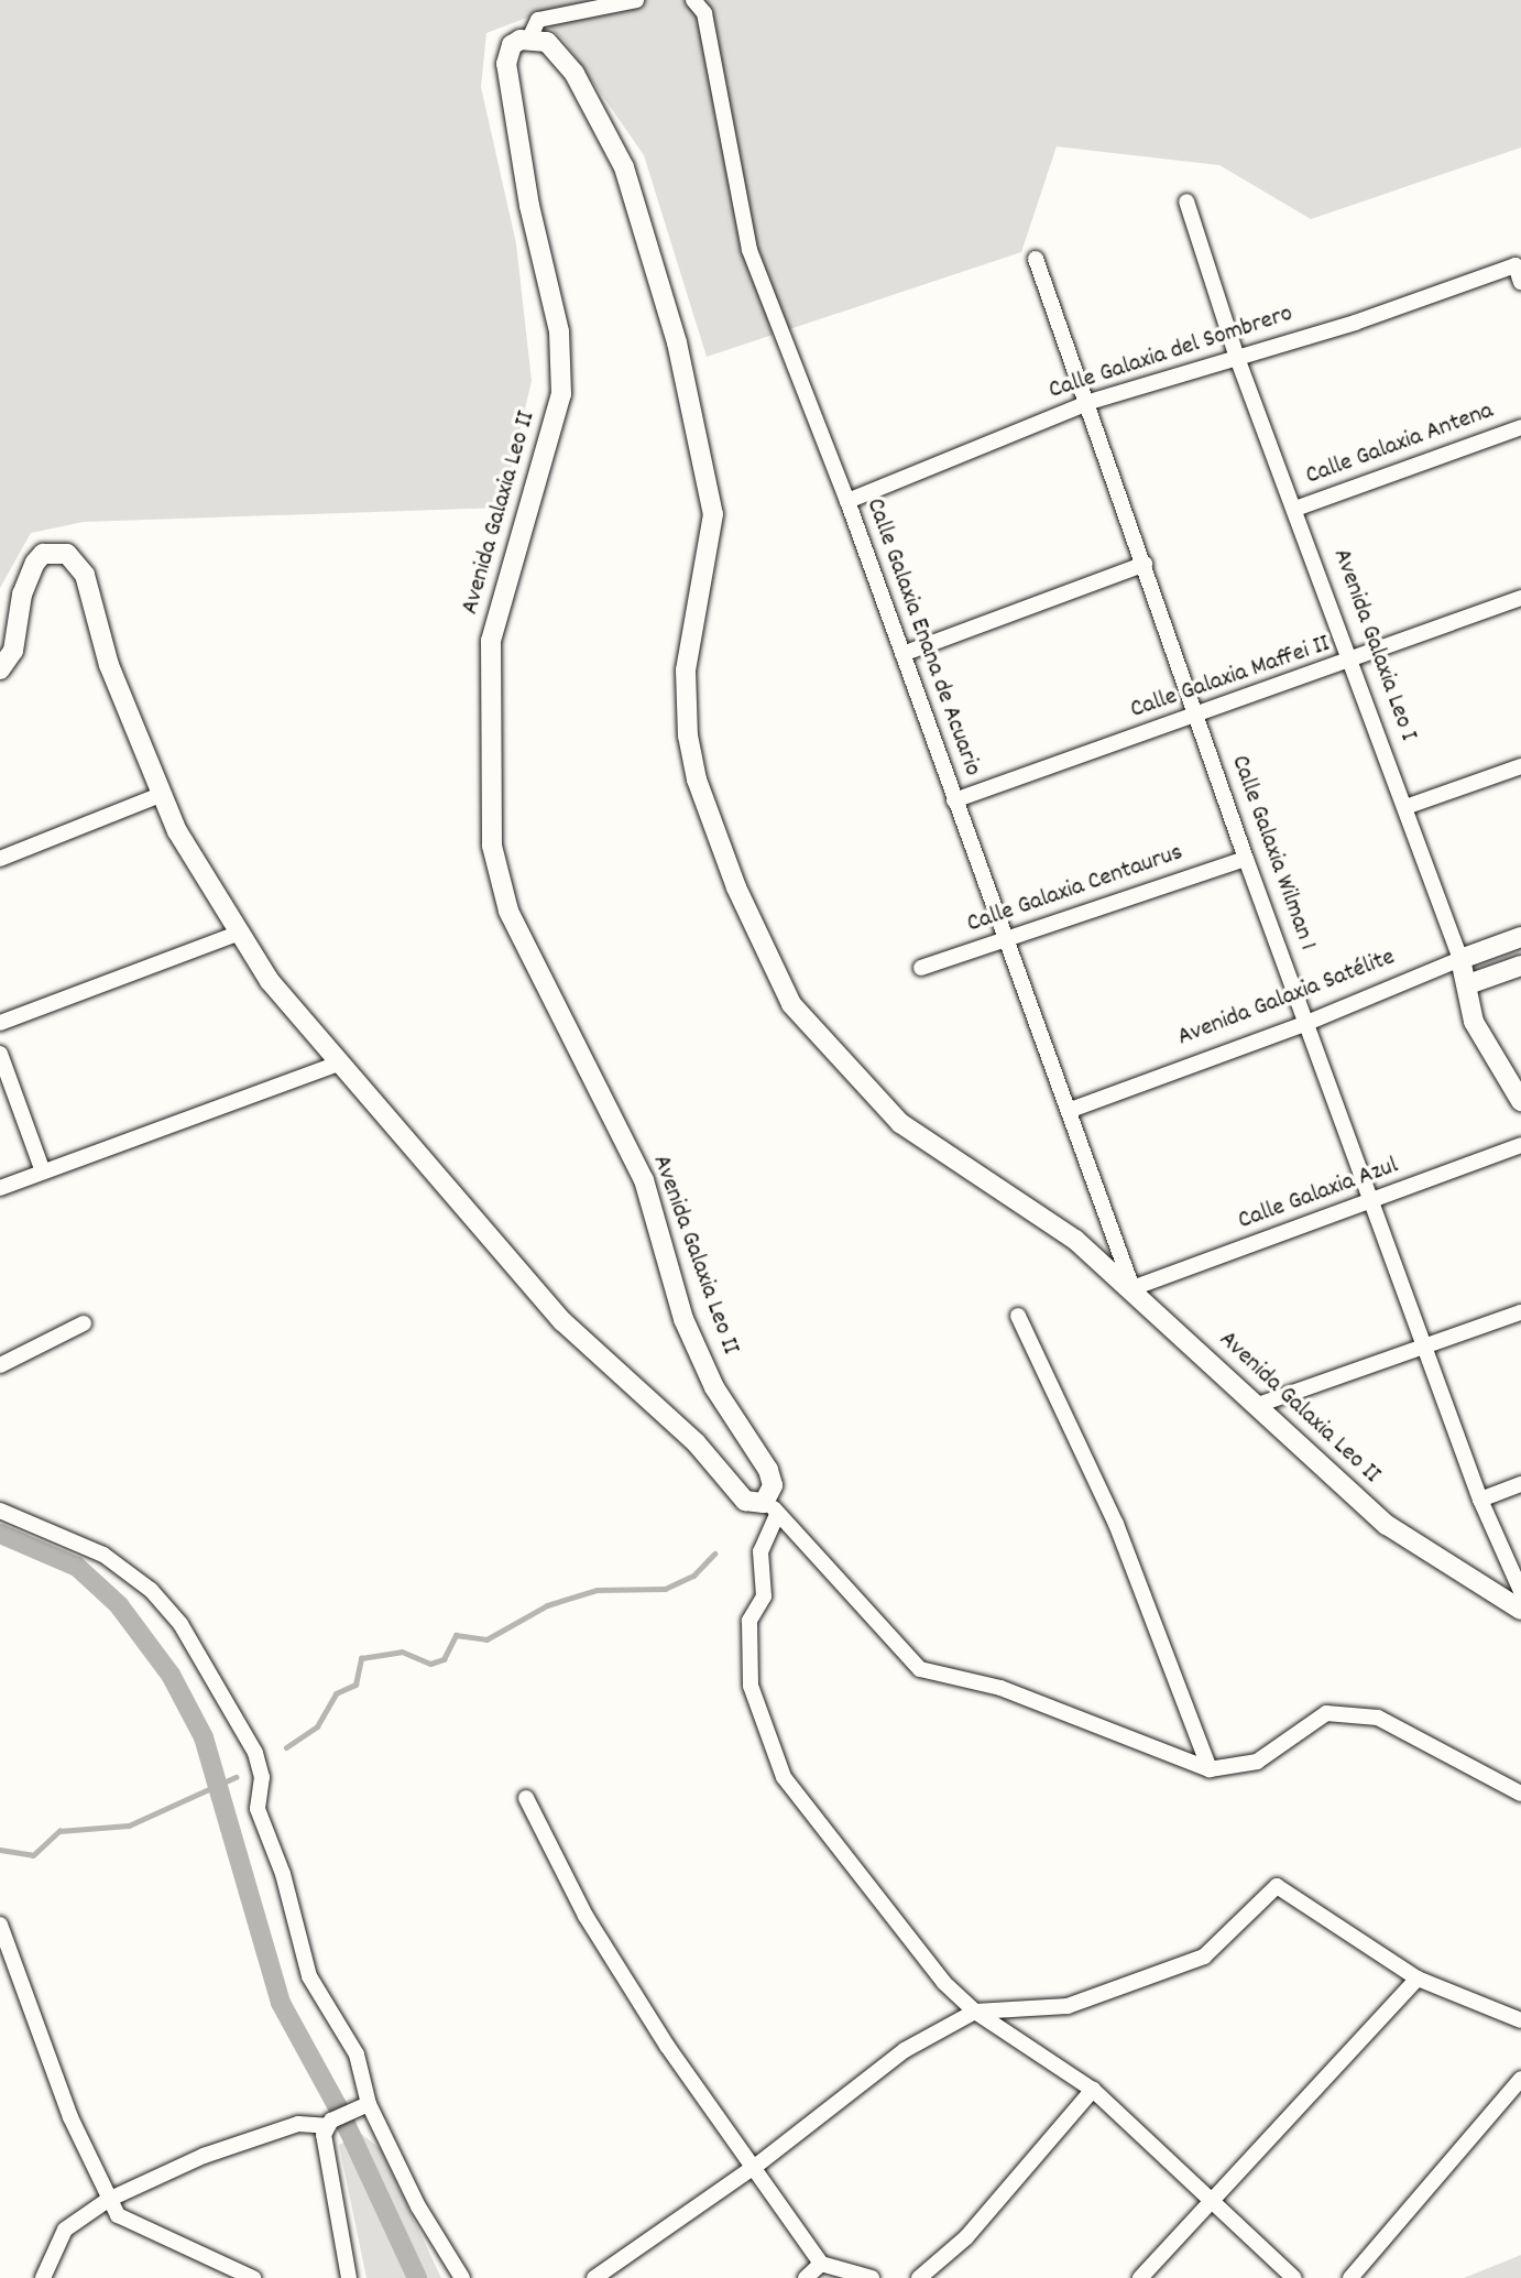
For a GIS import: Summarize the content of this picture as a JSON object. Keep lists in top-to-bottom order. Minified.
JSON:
{"streets":{"street":["Calle Galaxia del Sombrero","Calle Galaxia Antena","Avenida Galaxia Leo II","Calle Galaxia Enana de Acuario","Avenida Galaxia Leo I","Calle Galaxia Maffei II","Calle Galaxia Wilman 1","Calle Galaxia Centaurus","Avenida Galaxia Satélite","Calle Galaxia Azul"]},"crossings":[["Calle Galaxia del Sombrero","Calle Galaxia Enana de Acuario"],["Calle Galaxia del Sombrero","Avenida Galaxia Leo I"],["Calle Galaxia del Sombrero","Calle Galaxia Wilman 1"],["Calle Galaxia Antena","Avenida Galaxia Leo I"],["Avenida Galaxia Leo II","Calle Galaxia Enana de Acuario"],["Avenida Galaxia Leo II","Calle Galaxia Azul"],["Calle Galaxia Enana de Acuario","Calle Galaxia Maffei II"],["Calle Galaxia Enana de Acuario","Calle Galaxia Centaurus"],["Calle Galaxia Enana de Acuario","Avenida Galaxia Satélite"],["Calle Galaxia Enana de Acuario","Calle Galaxia Azul"],["Avenida Galaxia Leo I","Calle Galaxia Maffei II"],["Avenida Galaxia Leo I","Avenida Galaxia Satélite"],["Calle Galaxia Maffei II","Calle Galaxia Wilman 1"],["Calle Galaxia Wilman 1","Calle Galaxia Centaurus"],["Calle Galaxia Wilman 1","Avenida Galaxia Satélite"],["Calle Galaxia Wilman 1","Calle Galaxia Azul"]]}
